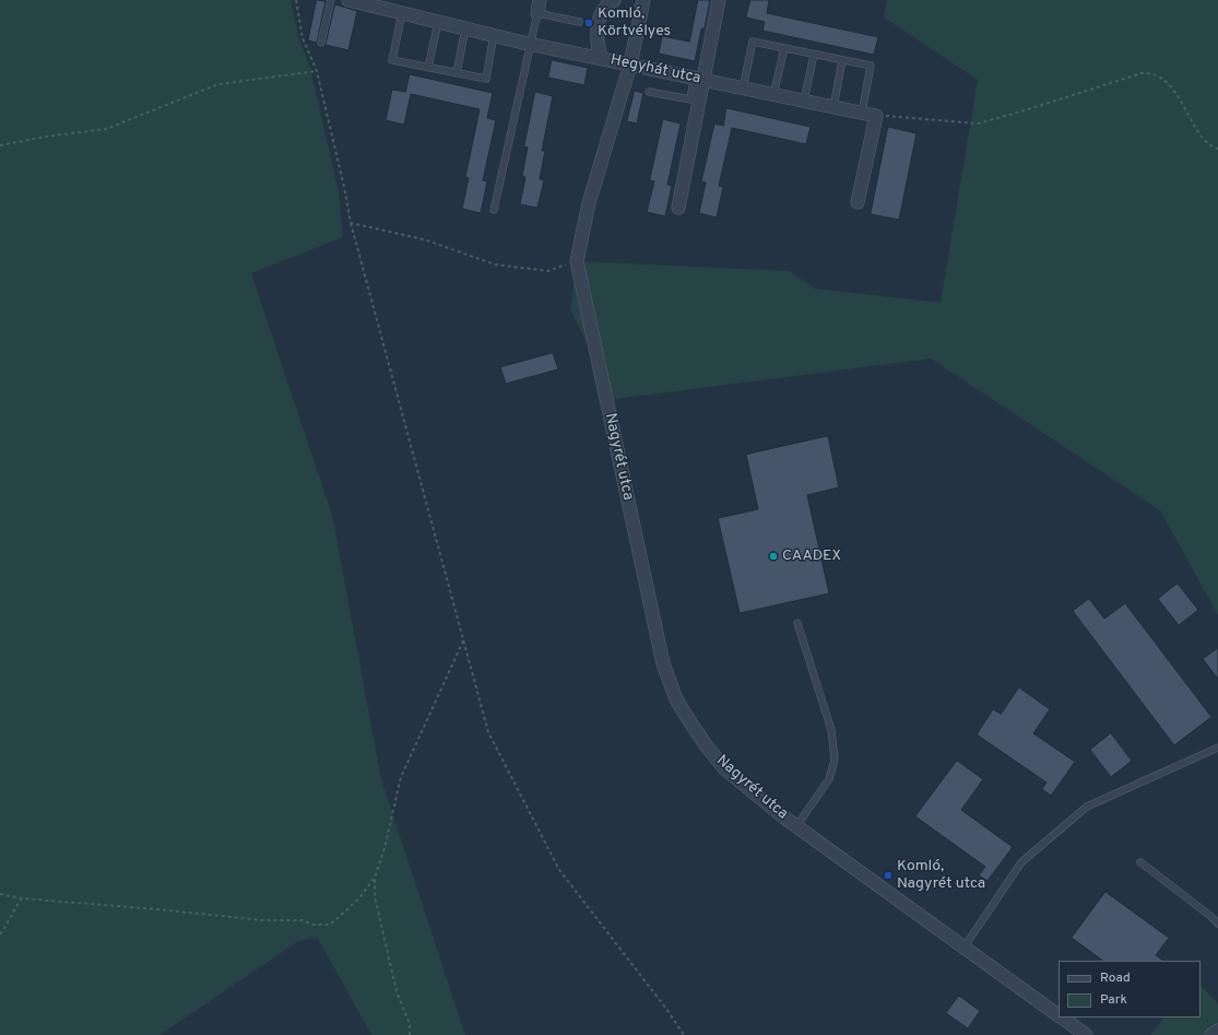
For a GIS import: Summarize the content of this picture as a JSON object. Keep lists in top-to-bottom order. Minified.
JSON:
{"streets":{"street":["Hegyhát utca","Nagyrét utca"]},"places":["Komló, Körtvélyes","CAADEX","Komló, Nagyrét utca"],"legend":["Road","Park"]}
